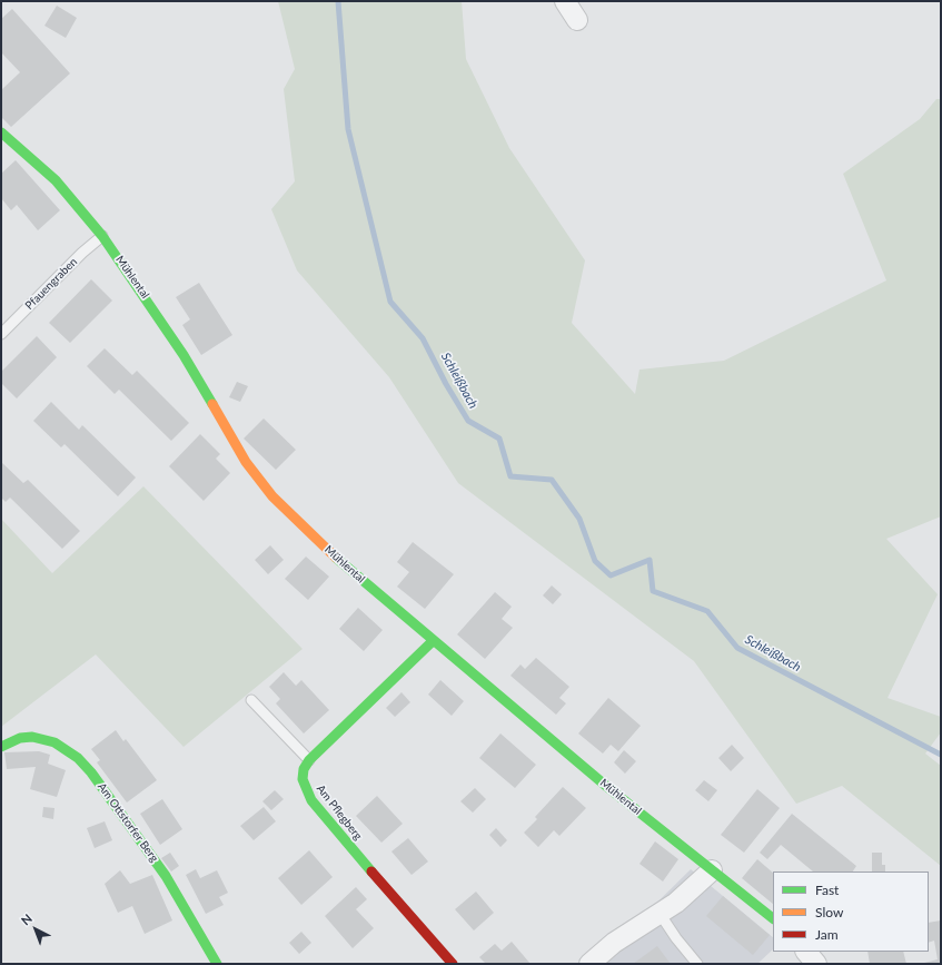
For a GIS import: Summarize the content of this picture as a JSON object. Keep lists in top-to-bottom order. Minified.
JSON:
{"streets":{"street":["Mühlental","Am Pflegberg","Am Ottstorfer Berg"],"lane":["Pfauengraben"]},"crossings":[["Mühlental","Pfauengraben"],["Mühlental","Am Pflegberg"]],"water":["Schleißbach"],"legend":["Fast","Slow","Jam"],"north":"top left"}
